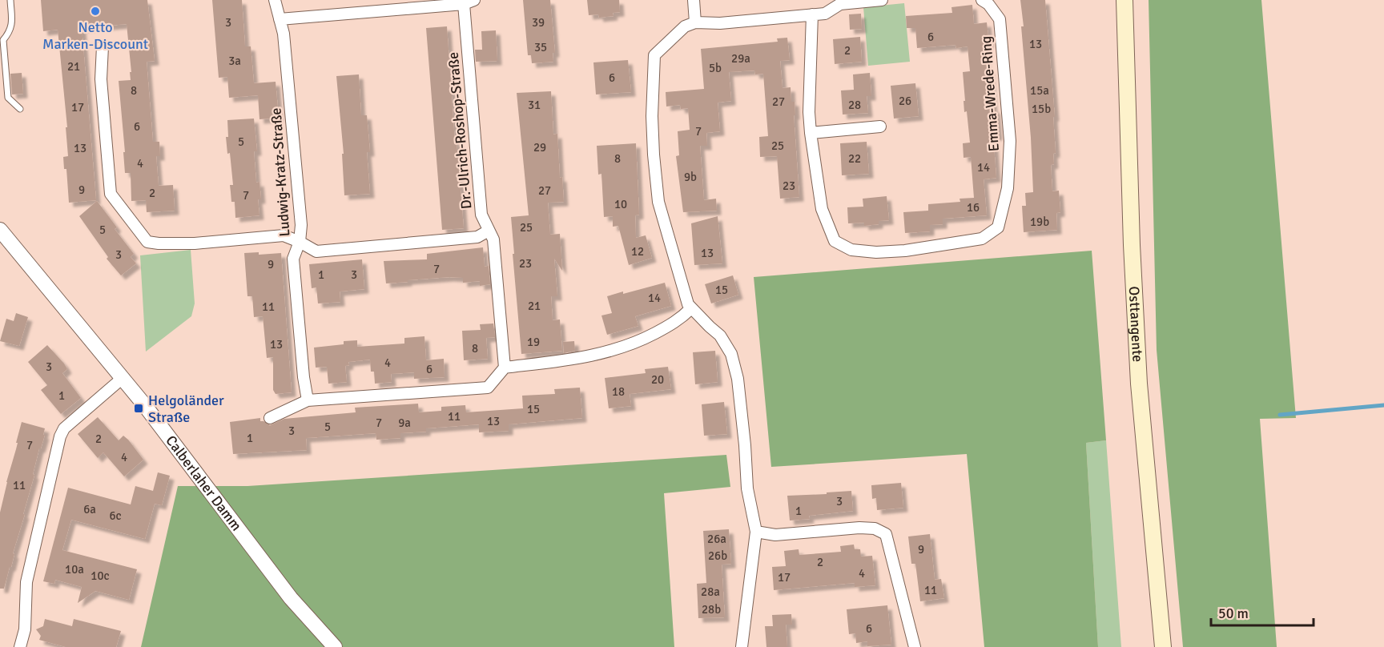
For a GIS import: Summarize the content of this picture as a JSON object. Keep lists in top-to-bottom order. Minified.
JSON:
{"streets":{"main road":["Osttangente"],"street":["Emma-Wrede-Ring","Dr.-Ulrich-Roshop-Straße","Ludwig-Kratz-Straße","Calberlaher Damm"]},"places":{"other":["Netto Marken-Discount"],"transit":["Helgoländer Straße"]},"house_numbers":["3","39","6","13","35","2","29a","3a","21","5b","6","8","15a","26","27","31","28","17","15b","6","7","5","25","29","13","8","22","4","14","9b","23","9","27","2","7","10","16","19b","25","5","12","13","3","23","9","7","1","3","15","14","21","11","19","13","8","4","3","6","20","18","1","15","11","13","7","9a","5","3","1","2","7","4","11","3","6a","1","6c","26a","9","26b","2","10a","4","10c","17","11","28a","28b","6"],"scale_bar":"50 m"}
